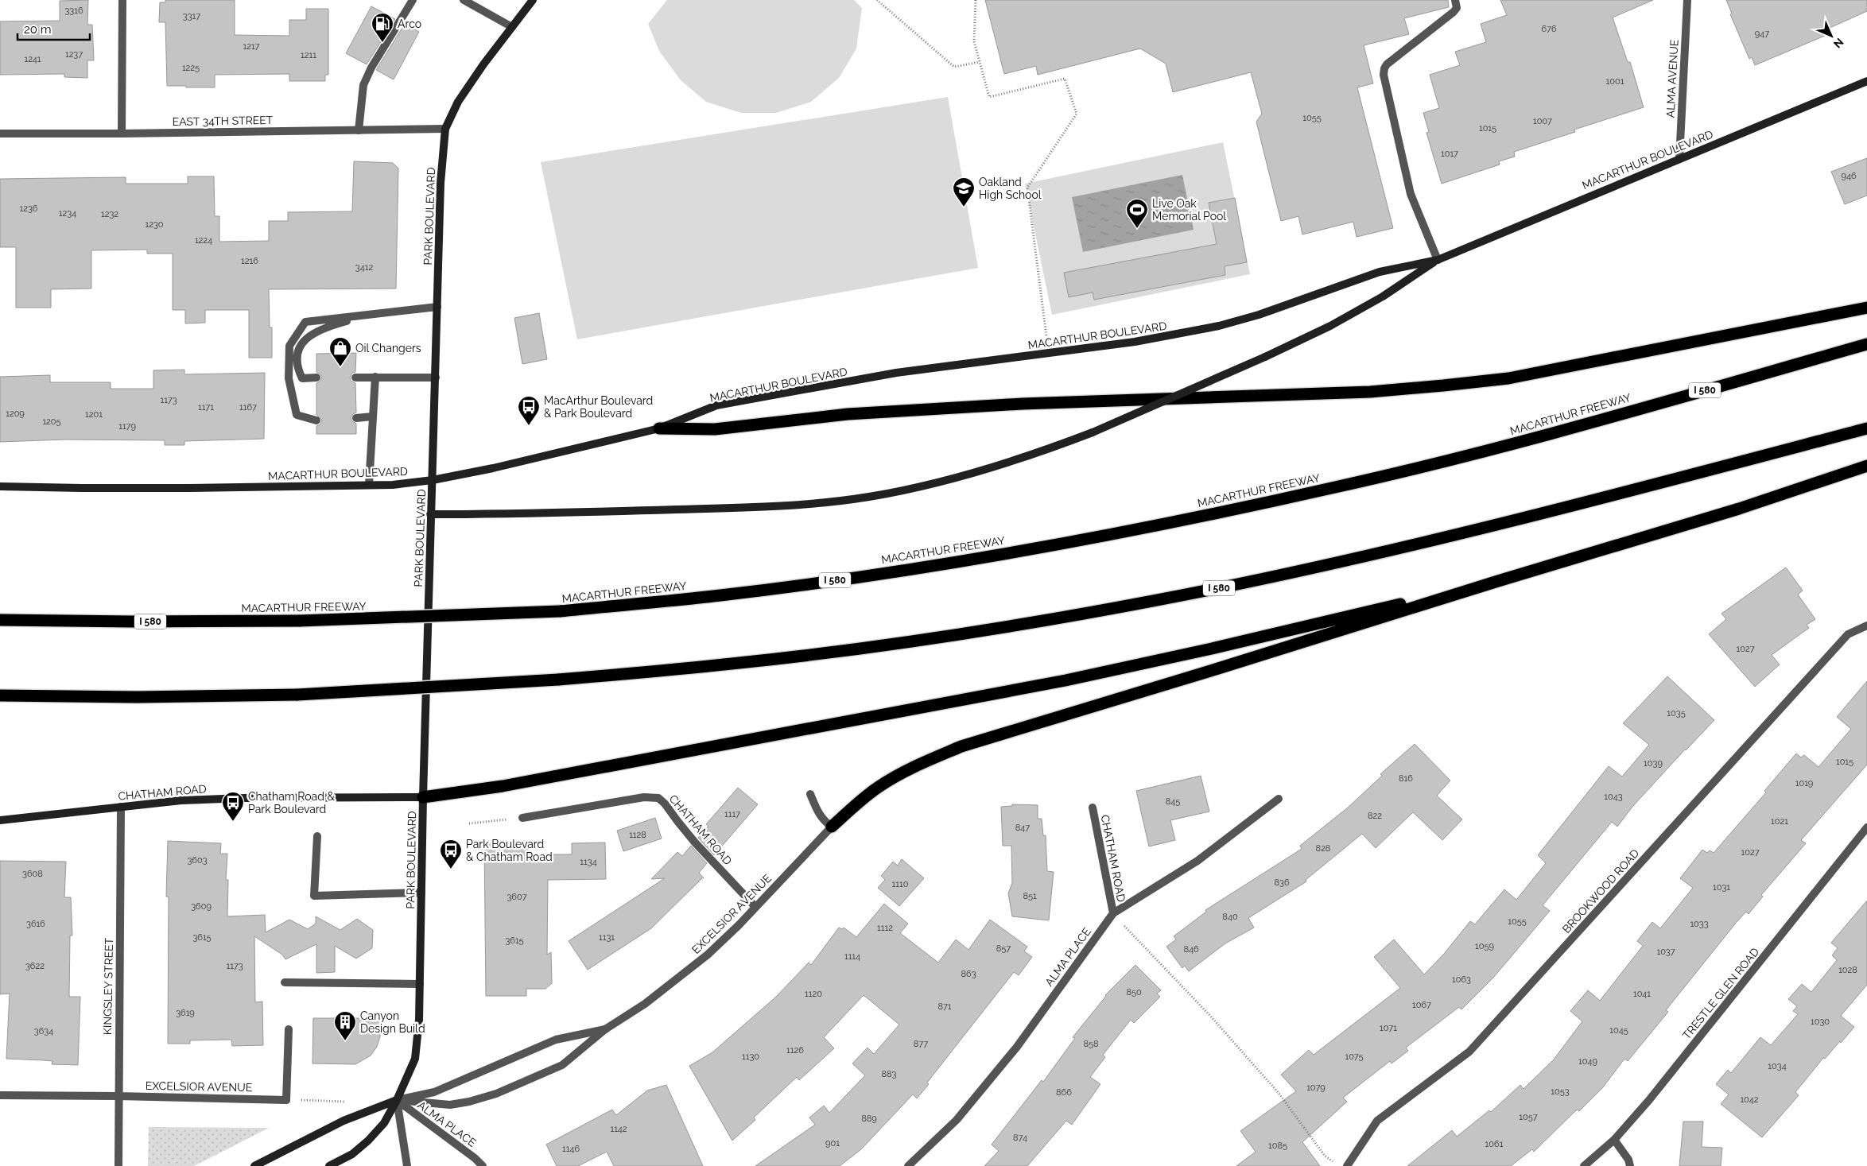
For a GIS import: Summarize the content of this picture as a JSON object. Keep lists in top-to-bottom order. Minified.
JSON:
{"streets":{"highway":["I 580","MACARTHUR FREEWAY"],"main road":["MACARTHUR BOULEVARD","PARK BOULEVARD","CHATHAM ROAD"],"street":["ALMA AVENUE","EAST 34TH STREET","BROOKWOOD ROAD","EXCELSIOR AVENUE","ALMA PLACE","KINGSLEY STREET","TRESTLE GLEN ROAD"]},"crossings":[["ALMA AVENUE","MACARTHUR BOULEVARD"],["EAST 34TH STREET","PARK BOULEVARD"],["MACARTHUR BOULEVARD","PARK BOULEVARD"],["PARK BOULEVARD","CHATHAM ROAD"],["PARK BOULEVARD","EXCELSIOR AVENUE"],["PARK BOULEVARD","ALMA PLACE"],["CHATHAM ROAD","EXCELSIOR AVENUE"],["CHATHAM ROAD","ALMA PLACE"],["CHATHAM ROAD","KINGSLEY STREET"],["EXCELSIOR AVENUE","ALMA PLACE"],["EXCELSIOR AVENUE","KINGSLEY STREET"]],"places":{"fuel station":["Arco"],"school or university":["Oakland High School"],"sports":["Live Oak Memorial Pool"],"shop":["Oil Changers"],"bus stop":["MacArthur Boulevard & Park Boulevard","Chatham Road & Park Boulevard","Park Boulevard & Chatham Road"],"building":["Canyon Design Build"]},"house_numbers":["3316","3317","676","947","1217","1237","1211","1241","1225","1001","1055","1007","1015","1017","946","1236","1234","1232","1230","1224","1216","3412","1173","1171","1167","1209","1201","1205","1179","1027","1035","1015","1039","816","1019","1043","845","1117","822","1021","847","1128","828","1027","3603","1134","3608","836","1110","1031","851","3607","3609","840","1055","3616","1033","1112","3615","1131","3615","1059","857","846","1037","1114","3622","1173","1028","863","1063","850","1120","1041","1067","871","3619","1030","1071","1045","3634","877","858","1126","1130","1075","1049","1034","883","1079","1053","866","1042","1057","889","1142","874","901","1061","1085","1146"],"scale_bar":"20 m","north":"bottom right"}
